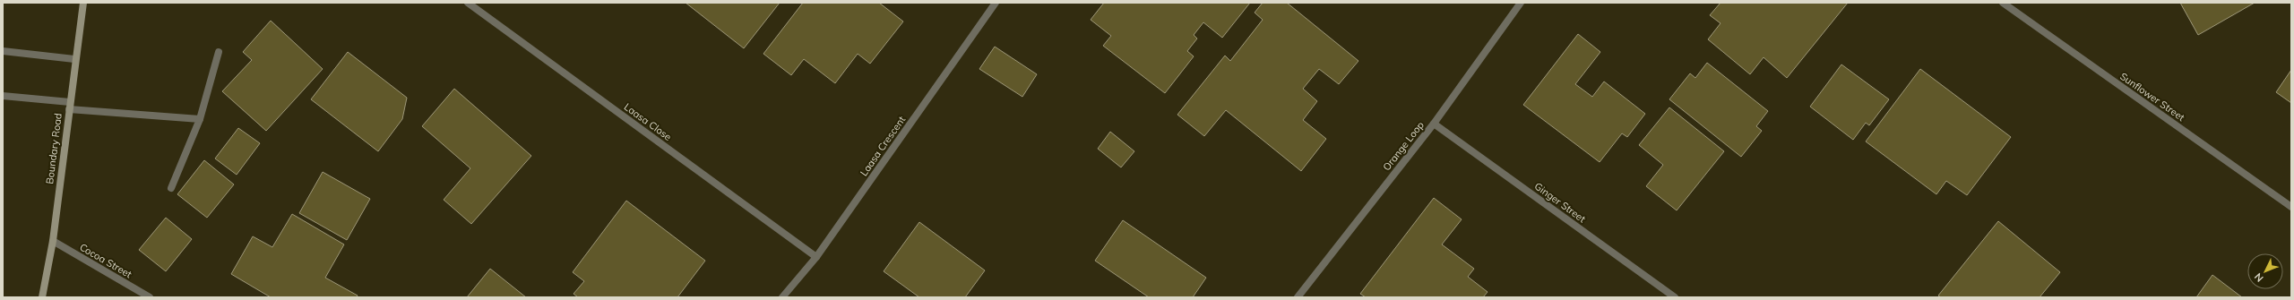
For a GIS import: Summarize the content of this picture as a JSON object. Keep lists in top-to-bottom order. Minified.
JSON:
{"streets":{"main road":["Boundary Road"],"street":["Sunflower Street","Laasa Close","Laasa Crescent","Orange Loop","Ginger Street","Cocoa Street"]},"crossings":[["Laasa Close","Laasa Crescent"],["Orange Loop","Ginger Street"],["Boundary Road","Cocoa Street"]],"north":"bottom left"}
